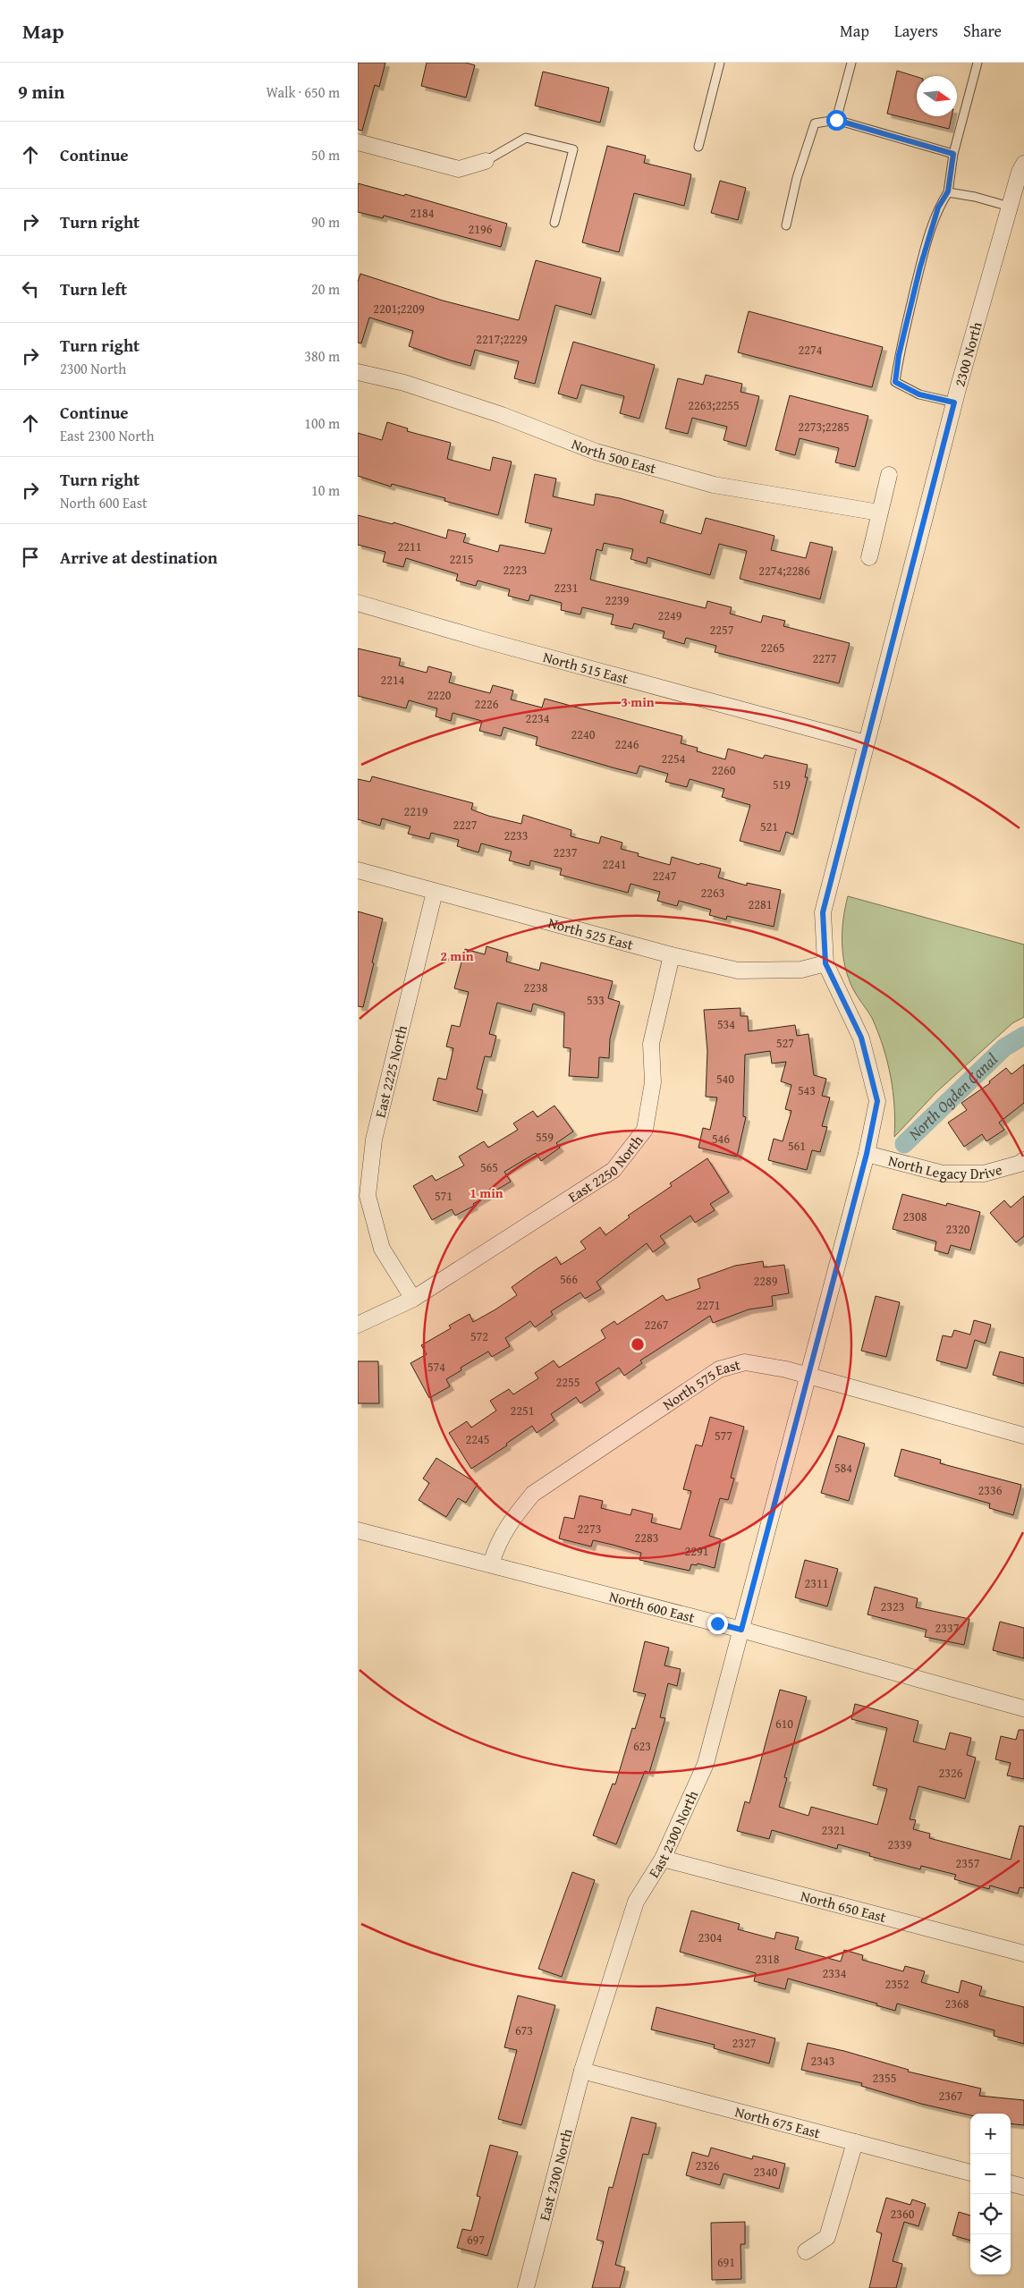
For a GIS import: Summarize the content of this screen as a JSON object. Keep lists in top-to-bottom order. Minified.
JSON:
{"streets":{"street":["2300 North","North 500 East","North 515 East","North 525 East","East 2225 North","North Legacy Drive","East 2250 North","North 575 East","North 600 East","East 2300 North","North 650 East","North 675 East"]},"crossings":[["2300 North","North 515 East"],["2300 North","North 525 East"],["2300 North","North Legacy Drive"],["2300 North","North 575 East"],["2300 North","East 2300 North"],["North 525 East","East 2225 North"],["North 525 East","East 2250 North"],["East 2225 North","East 2250 North"],["North 575 East","North 600 East"],["North 575 East","East 2300 North"],["North 600 East","East 2300 North"],["East 2300 North","North 650 East"],["East 2300 North","North 675 East"]],"water":["North Ogden Canal"],"house_numbers":["2184","2196","2201;2209","2217;2229","2274","2263;2255","2273;2285","2211","2215","2223","2274;2286","2231","2239","2249","2257","2265","2277","2214","2220","2226","2234","2240","2246","2254","2260","519","2219","2227","521","2233","2237","2241","2247","2263","2281","2238","533","534","527","540","543","559","546","561","565","571","2308","2320","566","2289","2271","2267","572","574","2255","2251","577","2245","584","2336","2273","2283","2291","2311","2323","2337","610","623","2326","2321","2339","2357","2304","2318","2334","2352","2368","673","2327","2343","2355","2367","2326","2340","2360","697","691"],"north":"right","page":{"header":"Map","nav":["Map","Layers","Share"],"heading":["9 min","Walk · 650 m"],"list":[["Continue","50 m"],["Turn right","90 m"],["Turn left","20 m"],["Turn right","2300 North","380 m"],["Continue","East 2300 North","100 m"],["Turn right","North 600 East","10 m"],"Arrive at destination"],"map_buttons":["+","−"]},"rings":["3 min","2 min","1 min"]}
